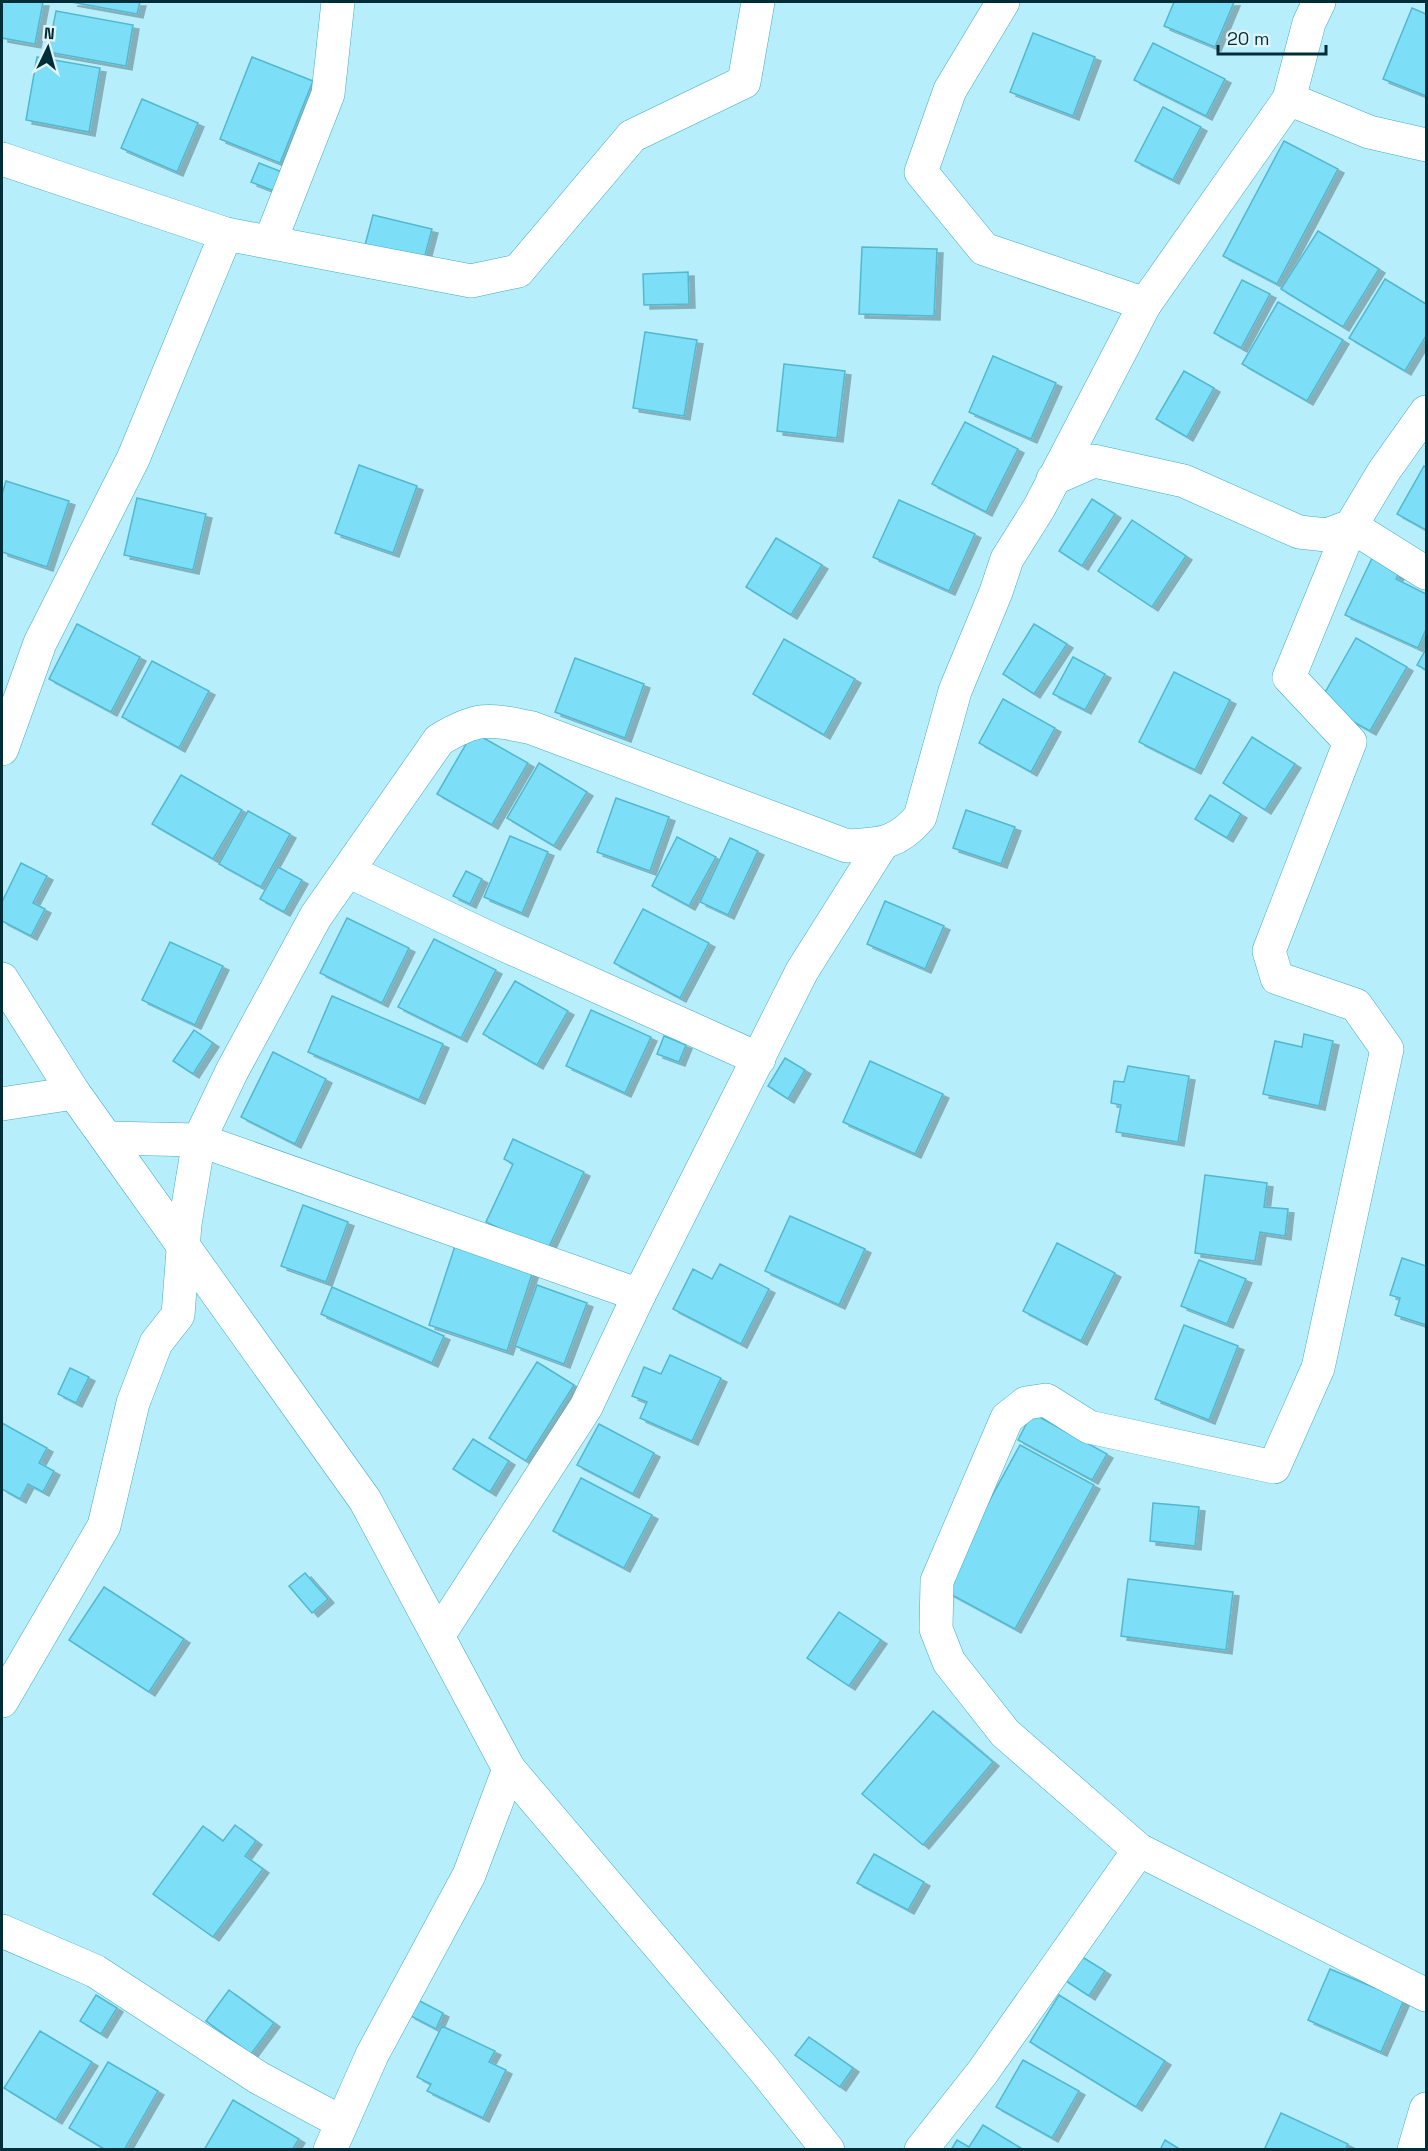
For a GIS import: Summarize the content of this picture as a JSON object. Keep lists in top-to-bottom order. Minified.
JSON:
{"scale_bar":"20 m","north":"top"}
